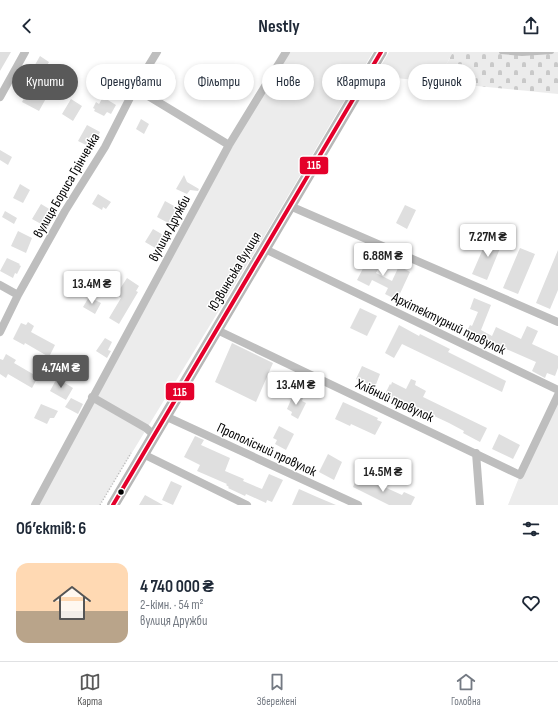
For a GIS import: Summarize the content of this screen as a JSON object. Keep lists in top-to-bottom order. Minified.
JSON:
{"streets":{"main road":["Юзвинська вулиця"],"street":["вулиця Бориса Грінченка","вулиця Дружби","Архітектурний провулок","Хлібний провулок","Прополісний провулок"]},"crossings":[["Юзвинська вулиця","Архітектурний провулок"],["Юзвинська вулиця","Хлібний провулок"],["Юзвинська вулиця","Прополісний провулок"]],"lines":["transit line 11Б"],"page":{"header":"Nestly","chip":["Купити","Орендувати","Фільтри","Нове","Квартира","Будинок"],"price":["7.27M ₴","6.88M ₴","13.4M ₴","4.74M ₴","13.4M ₴","14.5M ₴"],"heading":"Об’єктів: 6","list":[{"name":"4 740 000 ₴","note":"2-кімн. · 54 m² · вулиця Дружби"}],"tabs":["Карта","Збережені","Головна"]}}
